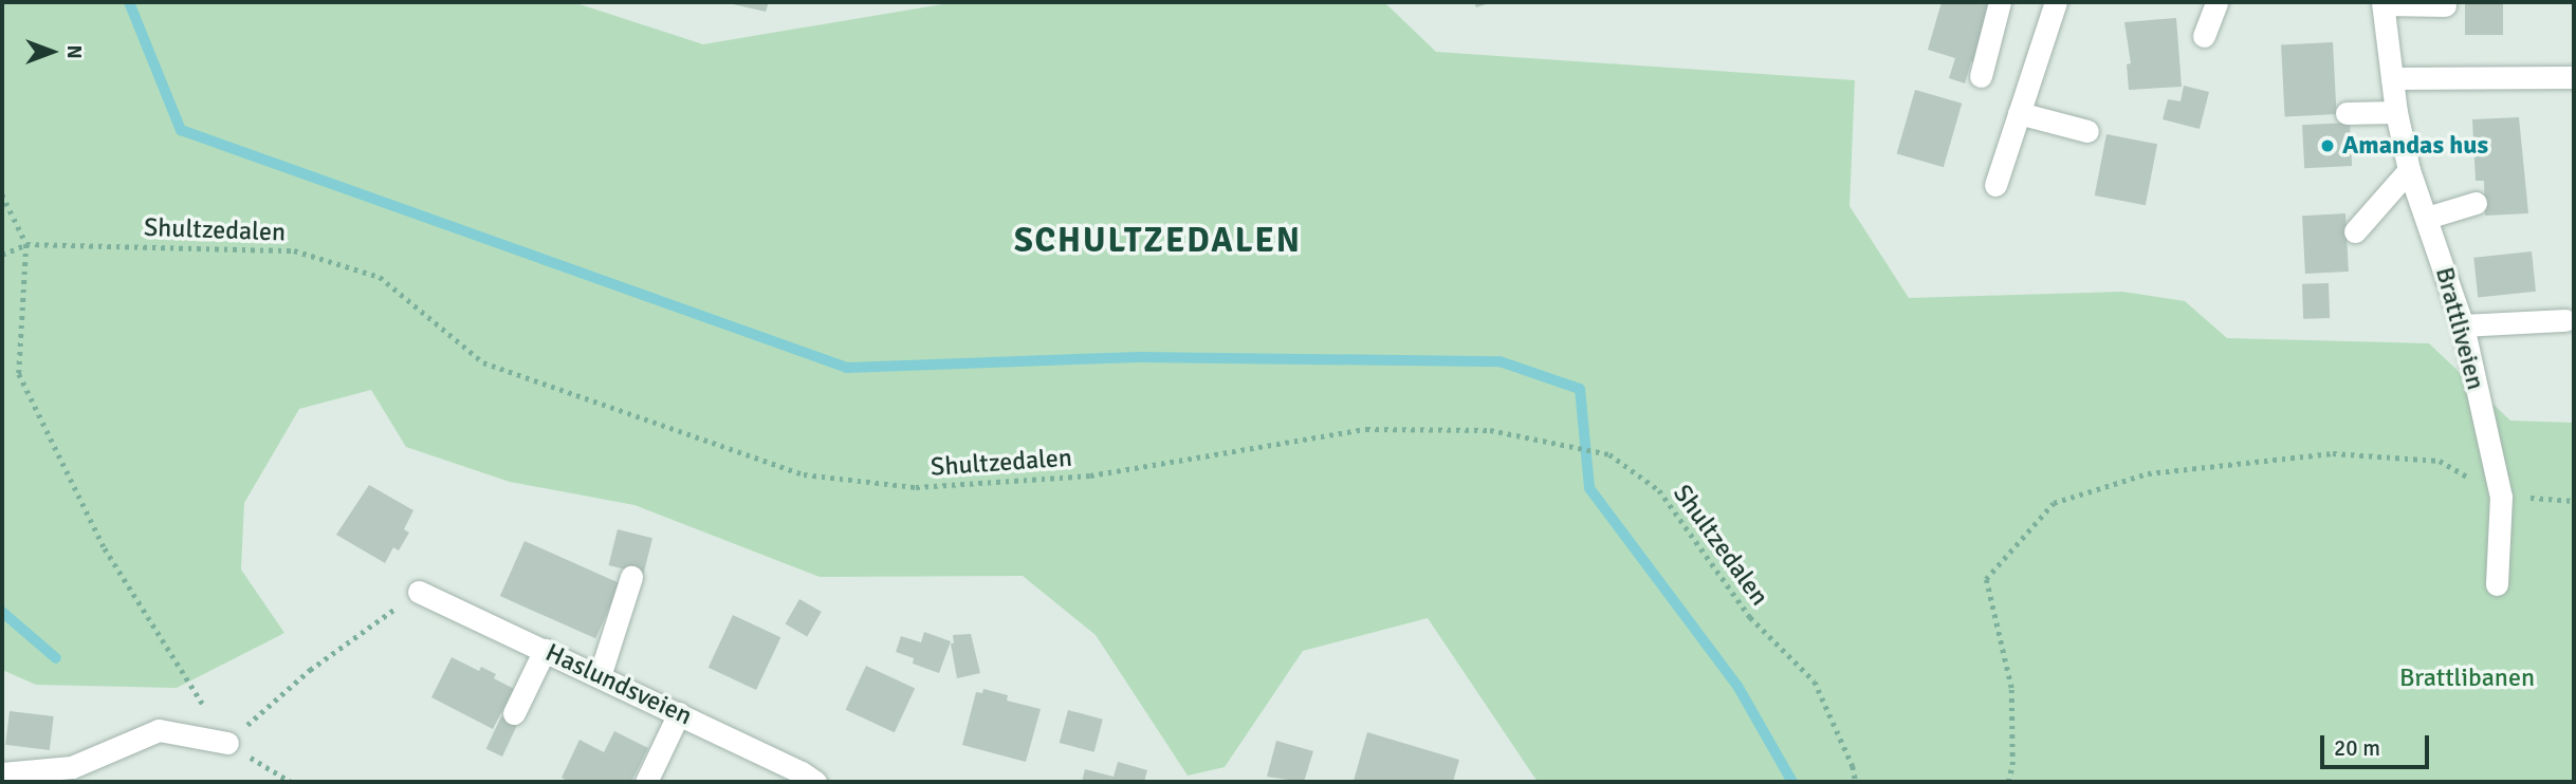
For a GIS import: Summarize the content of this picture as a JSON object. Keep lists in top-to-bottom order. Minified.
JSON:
{"streets":{"street":["Brattliveien","Haslundsveien"],"path":["Shultzedalen"]},"districts":["SCHULTZEDALEN"],"parks":["Brattlibanen"],"places":["Amandas hus"],"scale_bar":"20 m","north":"right"}
